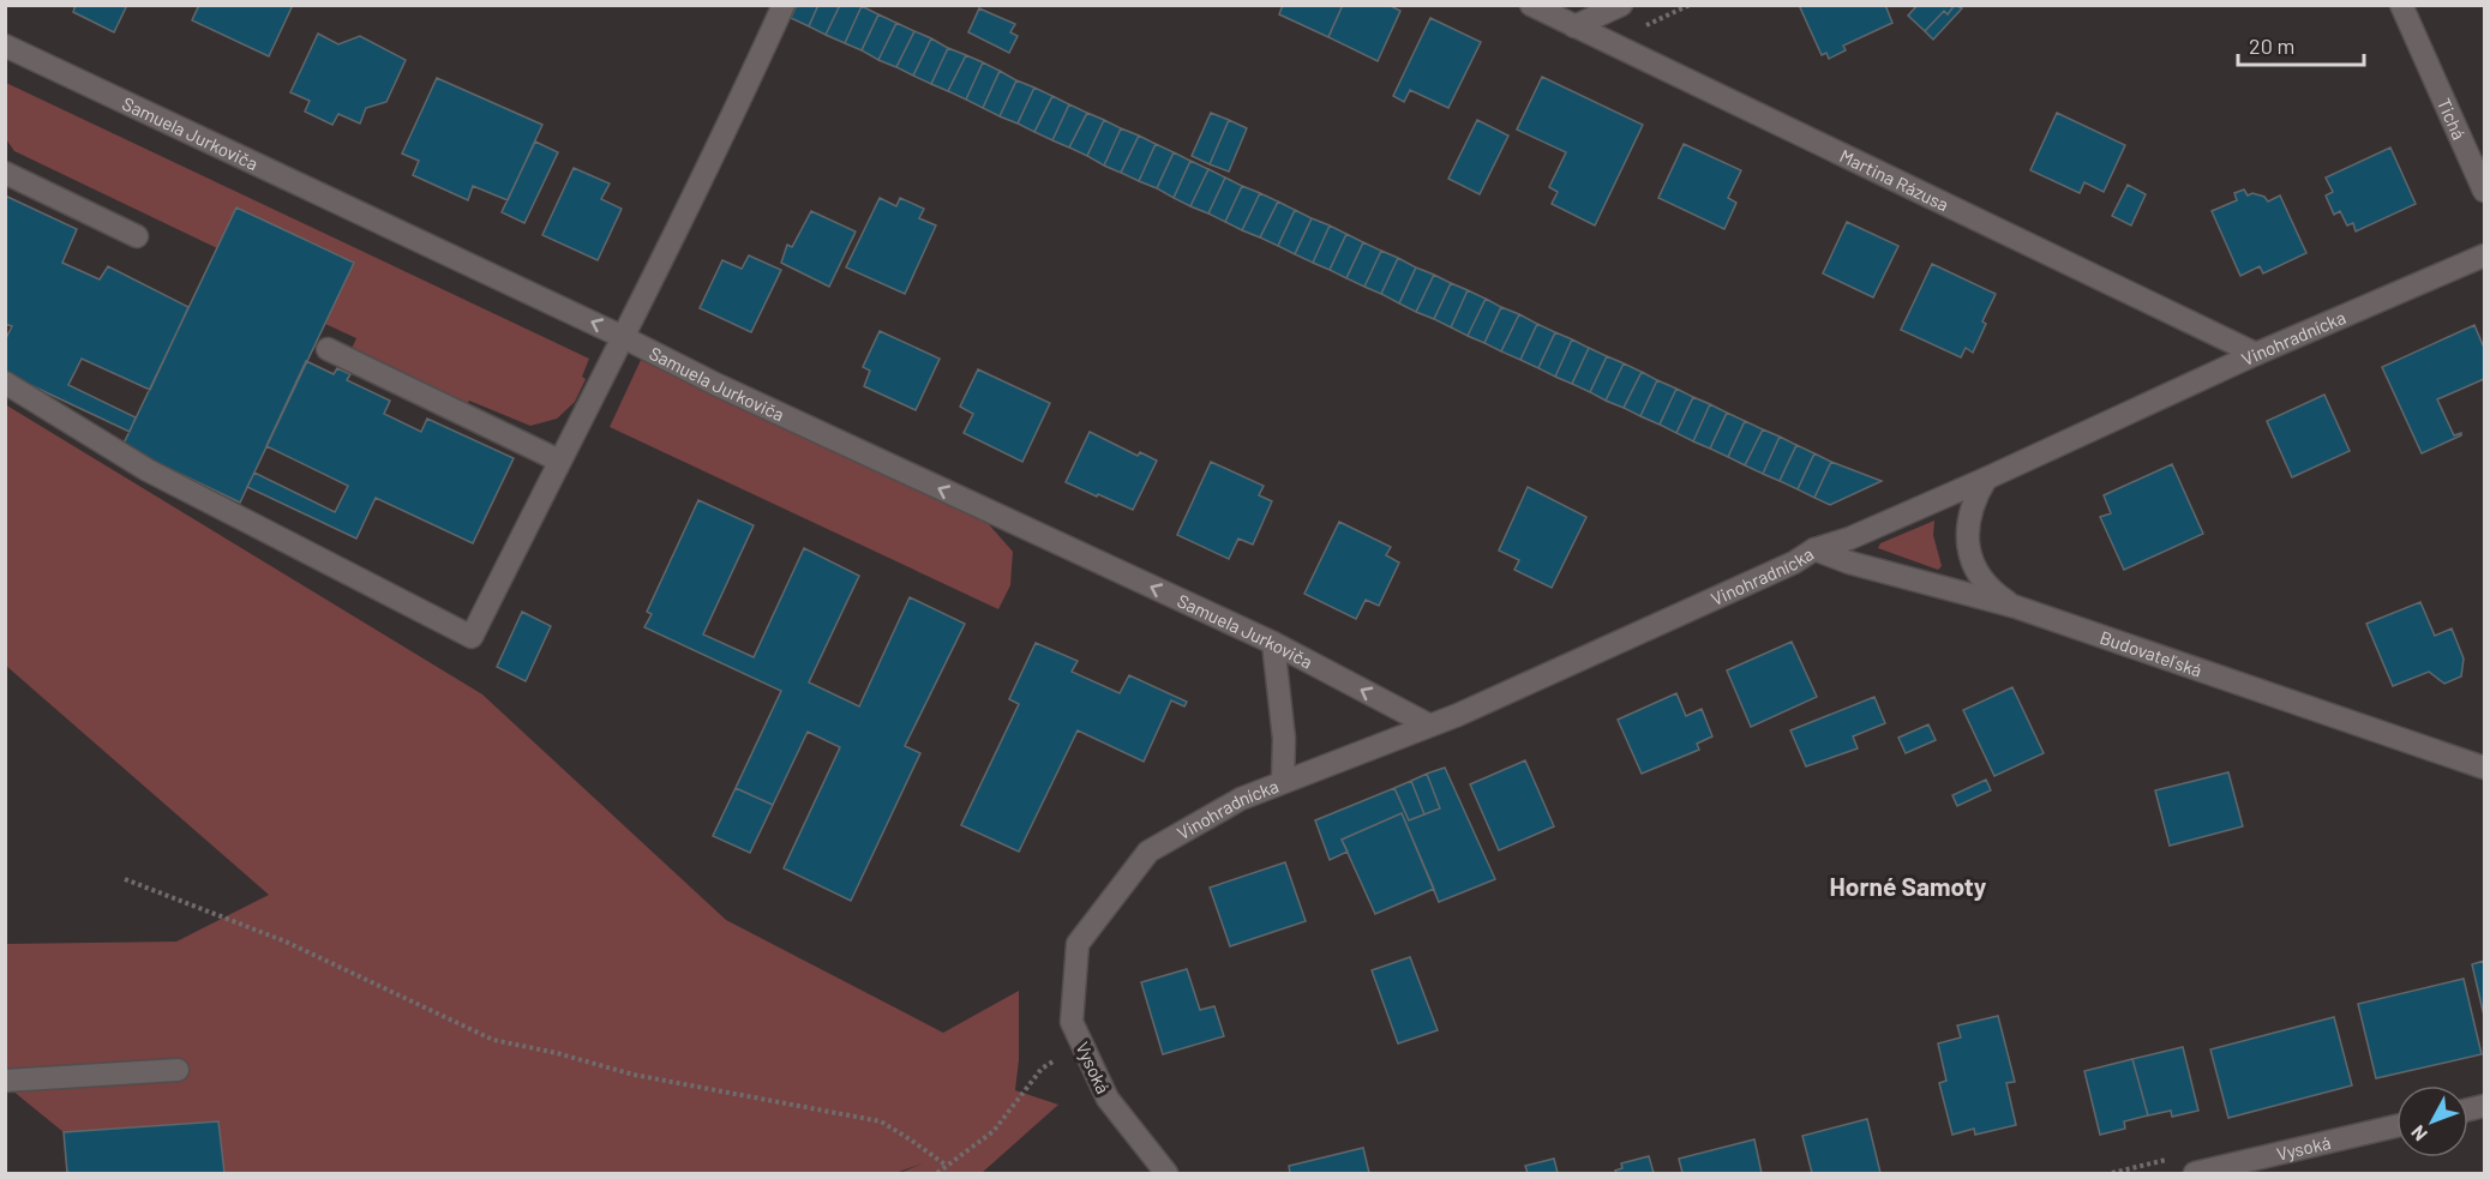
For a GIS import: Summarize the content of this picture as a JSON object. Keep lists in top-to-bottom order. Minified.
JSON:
{"streets":{"street":["Tichá","Samuela Jurkoviča","Martina Rázusa","Vinohradnícka","Budovateľská","Vysoká"]},"crossings":[["Samuela Jurkoviča","Vinohradnícka"],["Martina Rázusa","Vinohradnícka"],["Vinohradnícka","Budovateľská"],["Vinohradnícka","Vysoká"]],"one_way":["Samuela Jurkoviča"],"districts":["Horné Samoty"],"scale_bar":"20 m","north":"bottom left"}
